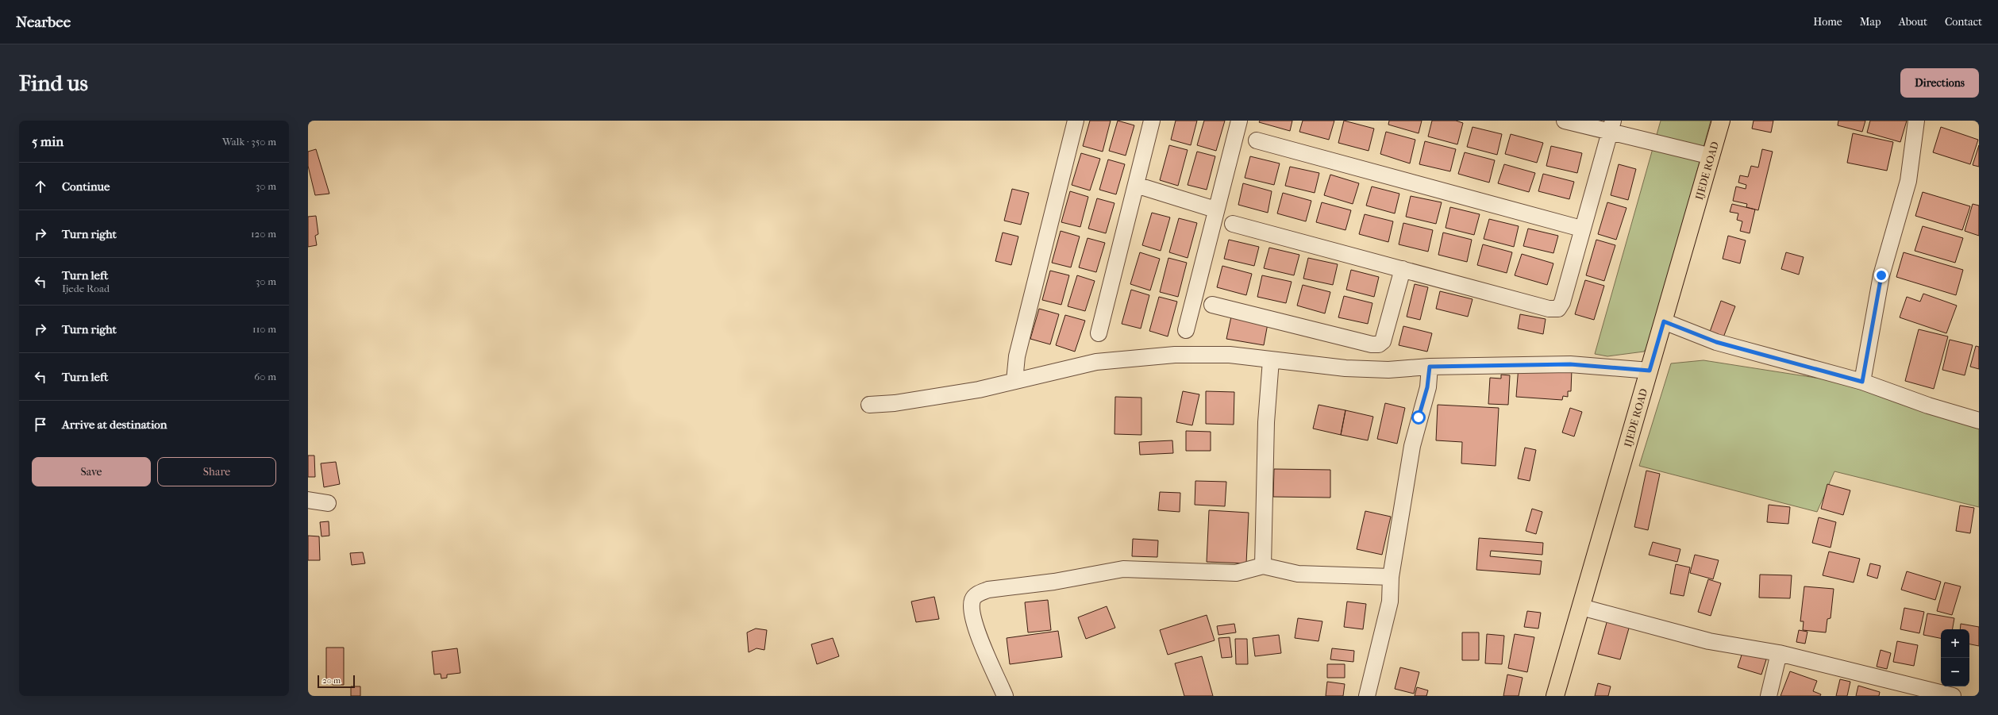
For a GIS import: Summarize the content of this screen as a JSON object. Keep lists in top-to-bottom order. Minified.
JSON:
{"streets":{"main road":["IJEDE ROAD"]},"scale_bar":"20 m","page":{"header":"Nearbee","nav":["Home","Map","About","Contact"],"buttons":["Directions",["Save","Share"]],"title":"Find us","heading":["5 min","Walk · 350 m"],"list":[["Continue","30 m"],["Turn right","120 m"],["Turn left","Ijede Road","30 m"],["Turn right","110 m"],["Turn left","60 m"],"Arrive at destination"],"map_buttons":["+","−"],"scale":"20 m"}}
